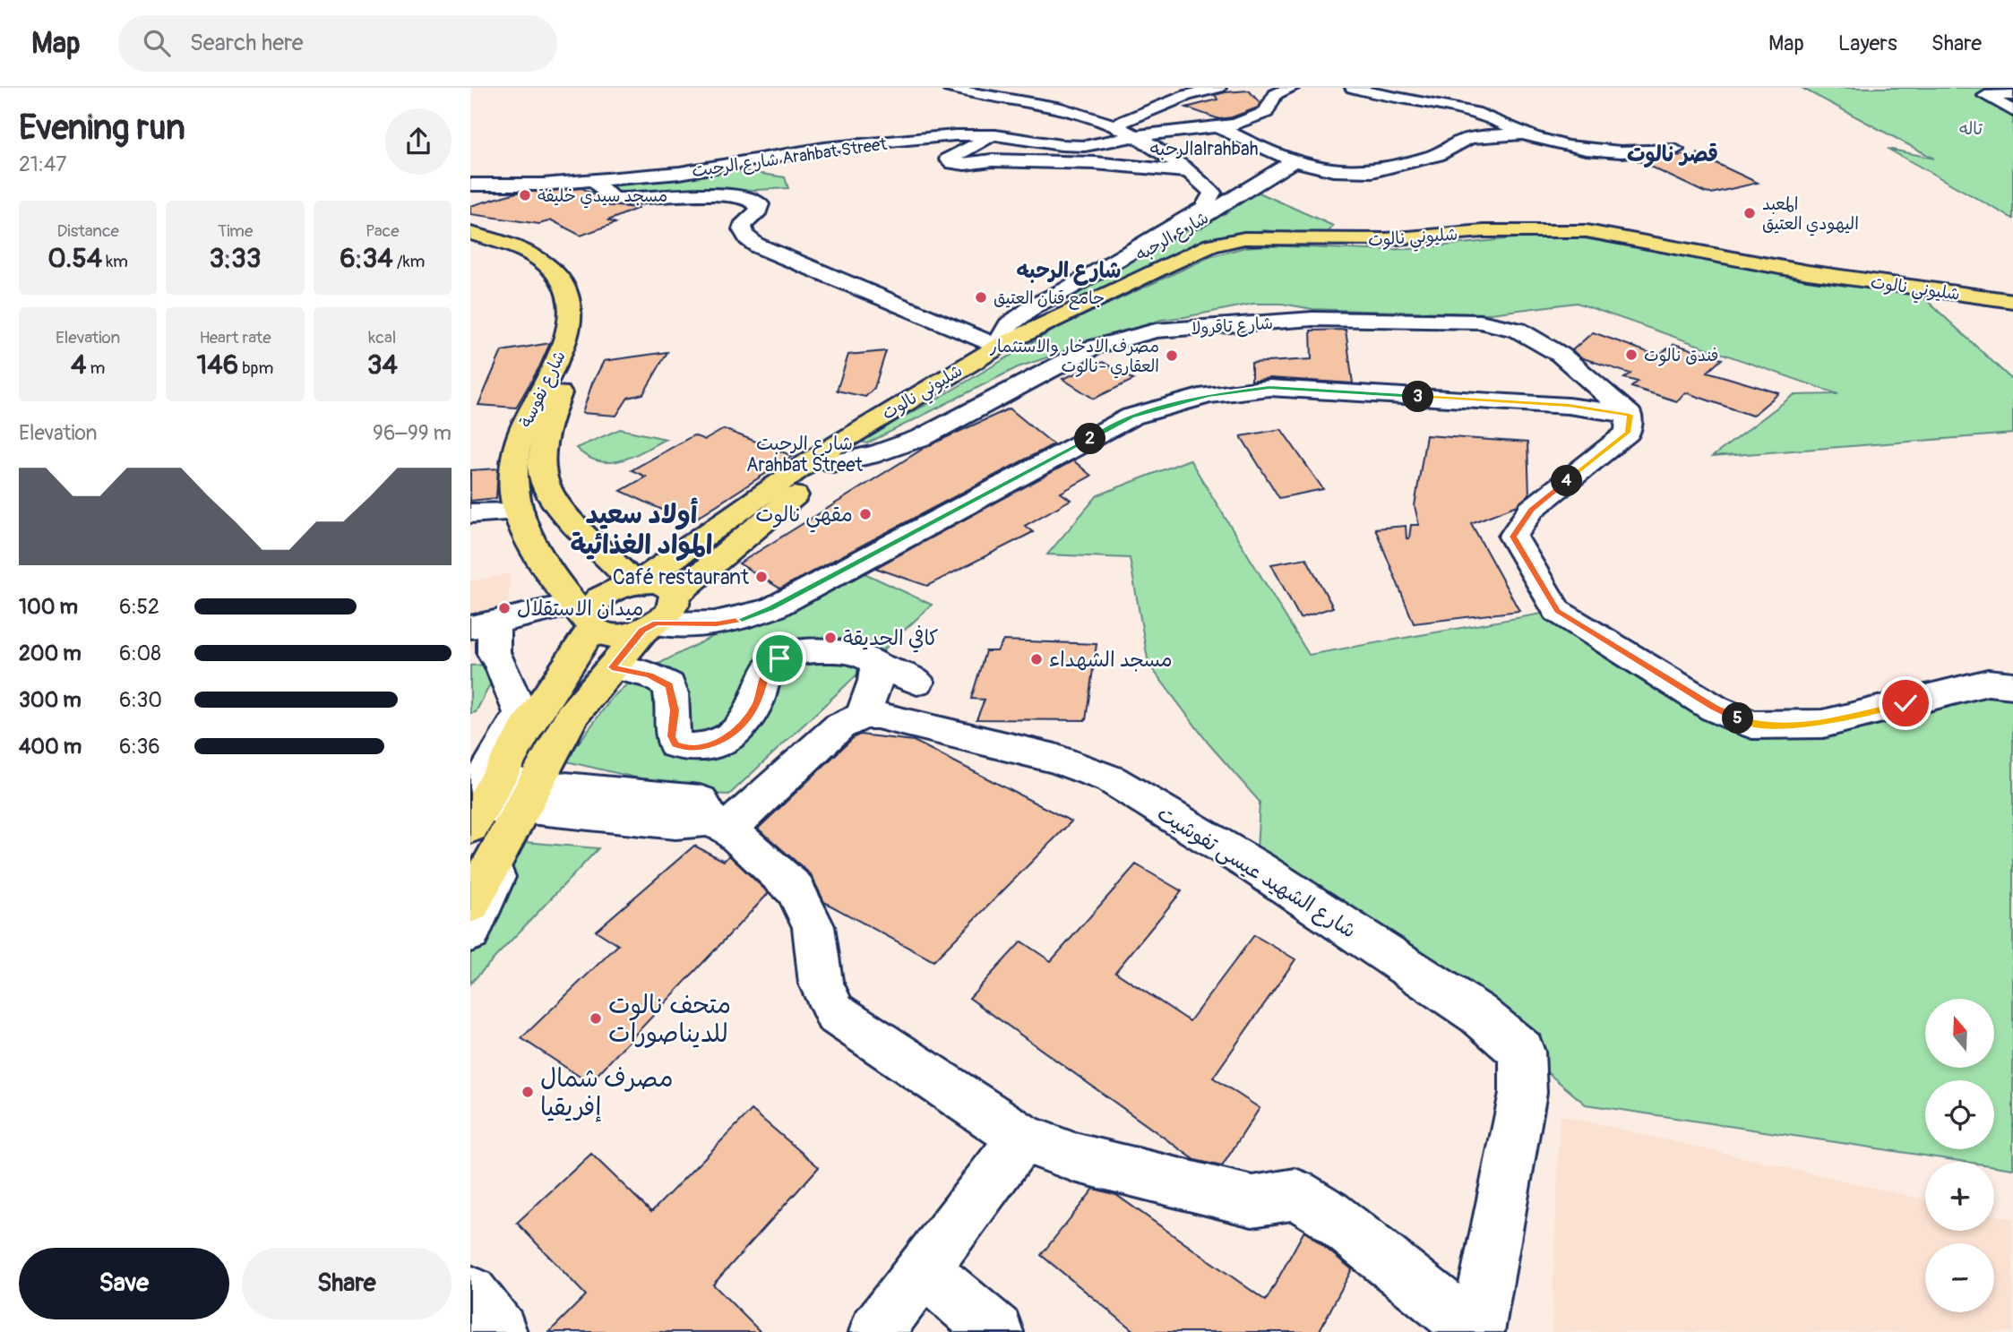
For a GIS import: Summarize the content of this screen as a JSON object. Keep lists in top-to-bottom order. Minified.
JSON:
{"streets":{"main road":["شليوني نالوت","شارع نفوسة"],"street":["شارع الرحبت Arahbat Street","شارع الرحبه","شارع تاقرولا","شارع الشهيد عيسى تفوشيت"]},"districts":["الرحبهalrahbah","قصر نالوت","شارع الرحبه","شارع الرحبت Arahbat Street","أولاد سعيد المواد الغذائية"],"parks":["تاله"],"places":["مسجد سيدي خليفة","المعبد اليهودي العتيق","جامع قنان العتيق","فندق نالوت","مصرف الادخار والاستثمار العقاري -نالوت","مقهي نالوت","Café restaurant","ميدان الاستقلال","كافي الحديقة","مسجد الشهداء","متحف نالوت للديناصورات","مصرف شمال إفريقيا"],"north":"top","page":{"header":"Map","search":"Search here","nav":["Map","Layers","Share"],"heading":["Evening run","21:47"],"stats":[["Distance","0.54 km"],["Time","3:33"],["Pace","6:34 /km"],["Elevation","4 m"],["Heart rate","146 bpm"],["kcal","34"]],"pins":["3","2","4","5"],"chart":["Elevation","96–99 m"],"list":[{"name":"100 m","note":"6:52"},{"name":"200 m","note":"6:08"},{"name":"300 m","note":"6:30"},{"name":"400 m","note":"6:36"}],"map_buttons":["+","−"],"buttons":["Save","Share"]}}
